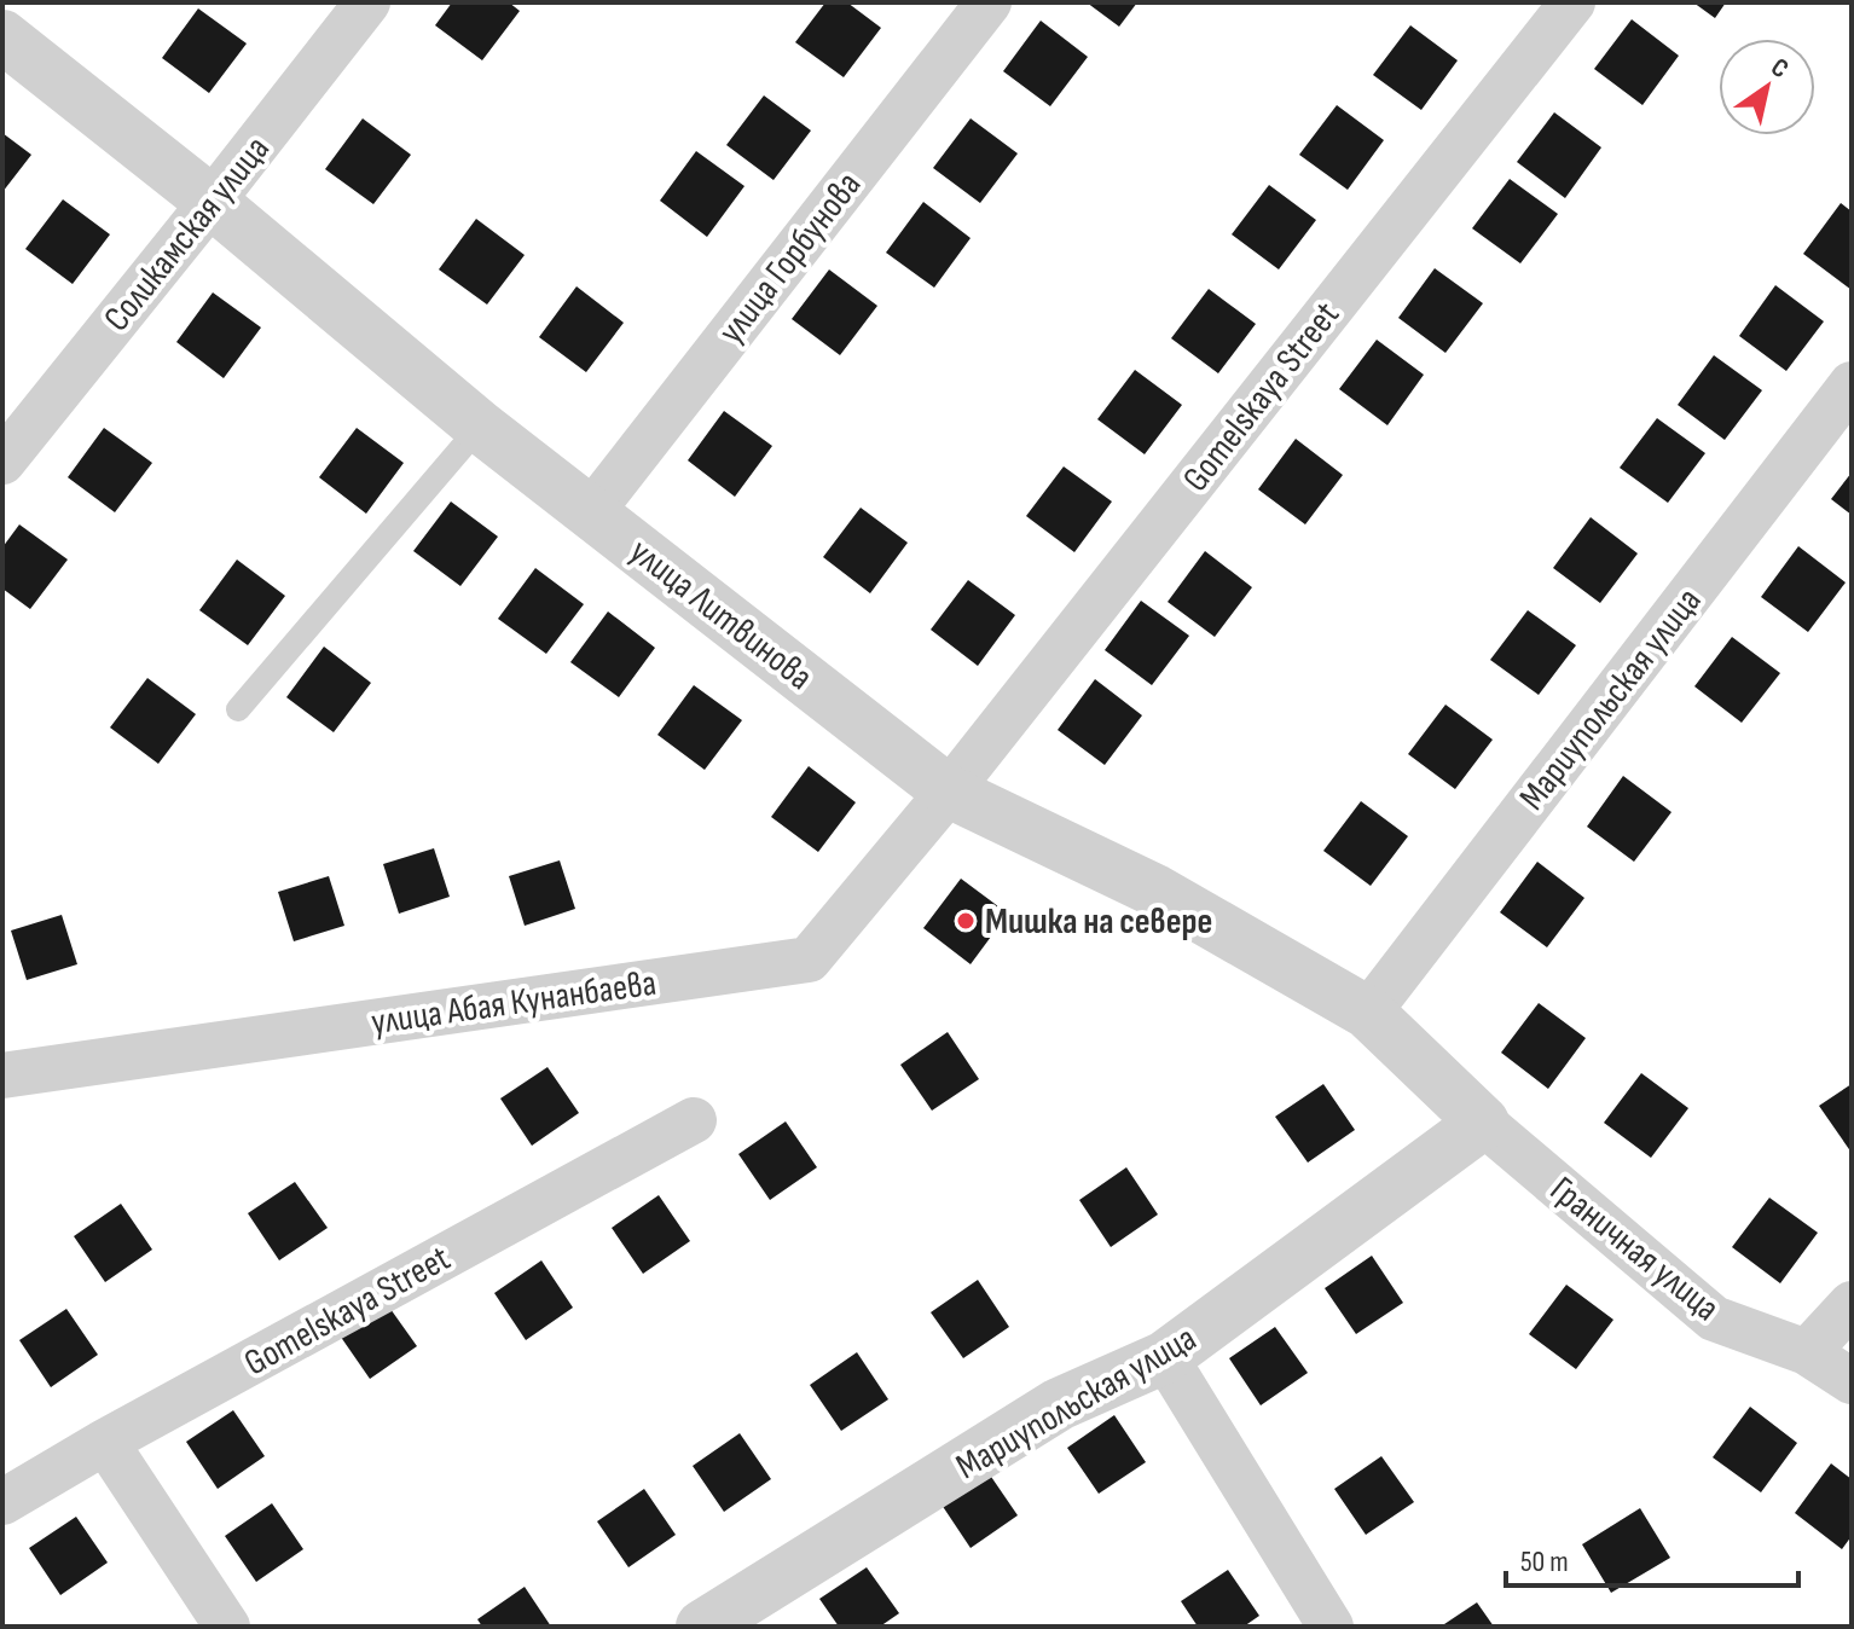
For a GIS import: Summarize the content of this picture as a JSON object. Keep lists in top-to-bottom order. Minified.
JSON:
{"streets":{"street":["Соликамская улица","улица Горбунова","Gomelskaya Street","улица Литвинова","Мариупольская улица","улица Абая Кунанбаева","Граничная улица"]},"crossings":[["Соликамская улица","улица Литвинова"],["улица Горбунова","улица Литвинова"],["Gomelskaya Street","улица Литвинова"],["Gomelskaya Street","улица Абая Кунанбаева"],["улица Литвинова","Мариупольская улица"],["улица Литвинова","улица Абая Кунанбаева"],["улица Литвинова","Граничная улица"],["Мариупольская улица","Граничная улица"]],"places":["Мишка на севере"],"scale_bar":"50 m","north":"top right"}
